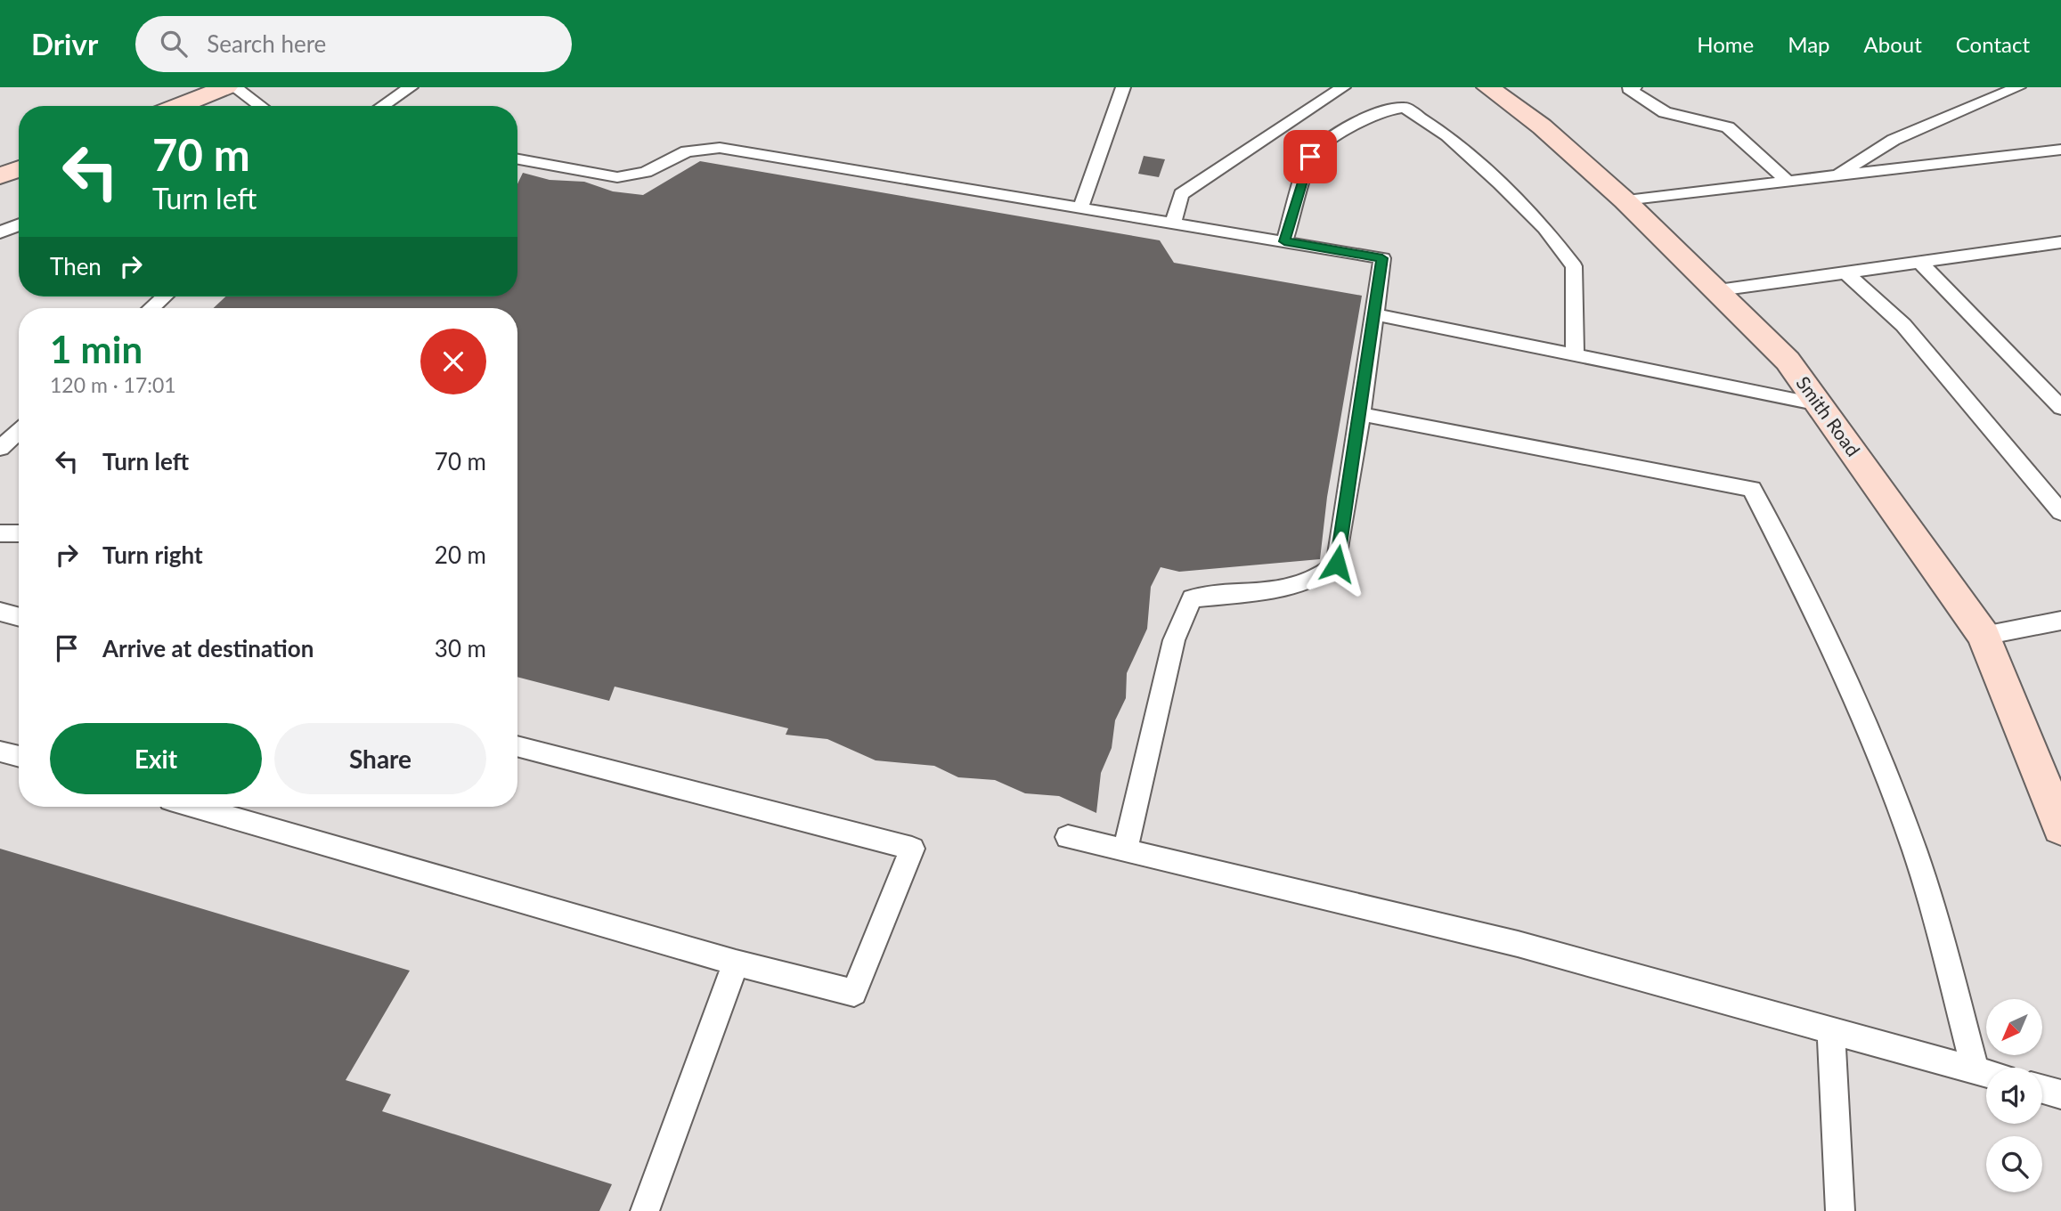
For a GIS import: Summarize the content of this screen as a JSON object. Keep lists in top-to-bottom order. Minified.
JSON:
{"streets":{"main road":["Smith Road"]},"north":"bottom left","page":{"header":"Drivr","search":"Search here","nav":["Home","Map","About","Contact"],"turn":["70 m","Turn left"],"then":"Then","heading":["1 min","120 m · 17:01"],"list":[{"name":"Turn left","value":"70 m"},{"name":"Turn right","value":"20 m"},{"name":"Arrive at destination","value":"30 m"}],"buttons":["Exit","Share"]}}
